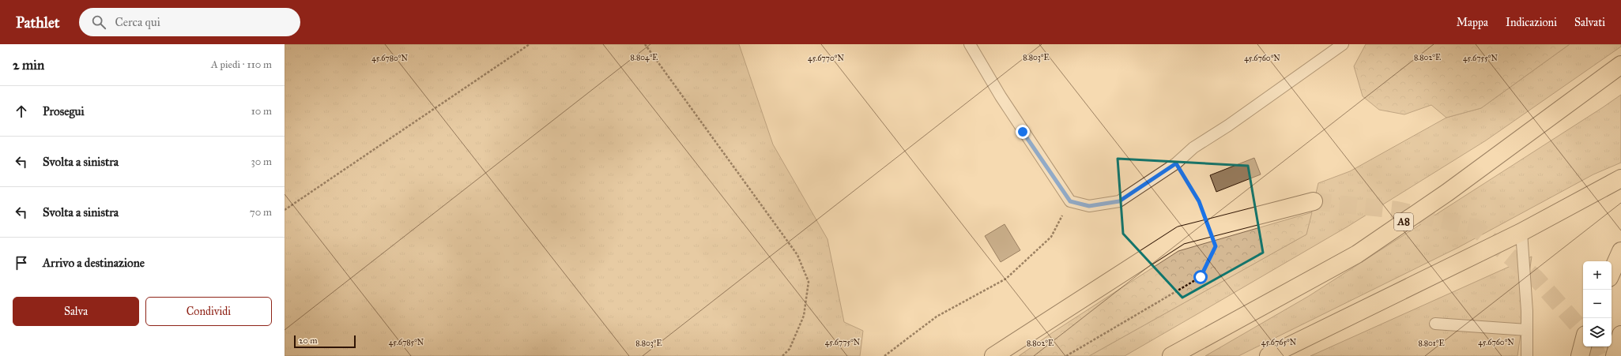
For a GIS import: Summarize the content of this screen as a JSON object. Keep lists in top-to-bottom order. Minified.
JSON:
{"streets":{"highway":["A8"]},"scale_bar":"20 m","page":{"header":"Pathlet","search":"Cerca qui","nav":["Mappa","Indicazioni","Salvati"],"heading":["2 min","A piedi · 110 m"],"list":[["Prosegui","10 m"],["Svolta a sinistra","30 m"],["Svolta a sinistra","70 m"],"Arrivo a destinazione"],"map_buttons":["+","−"],"buttons":["Salva","Condividi"],"scale":"20 m"},"coordinates":["8.802°E","8.804°E","8.803°E","45.6780°N","45.6770°N","45.6760°N","45.6755°N","45.6785°N","45.6775°N","45.6765°N","8.801°E"]}
